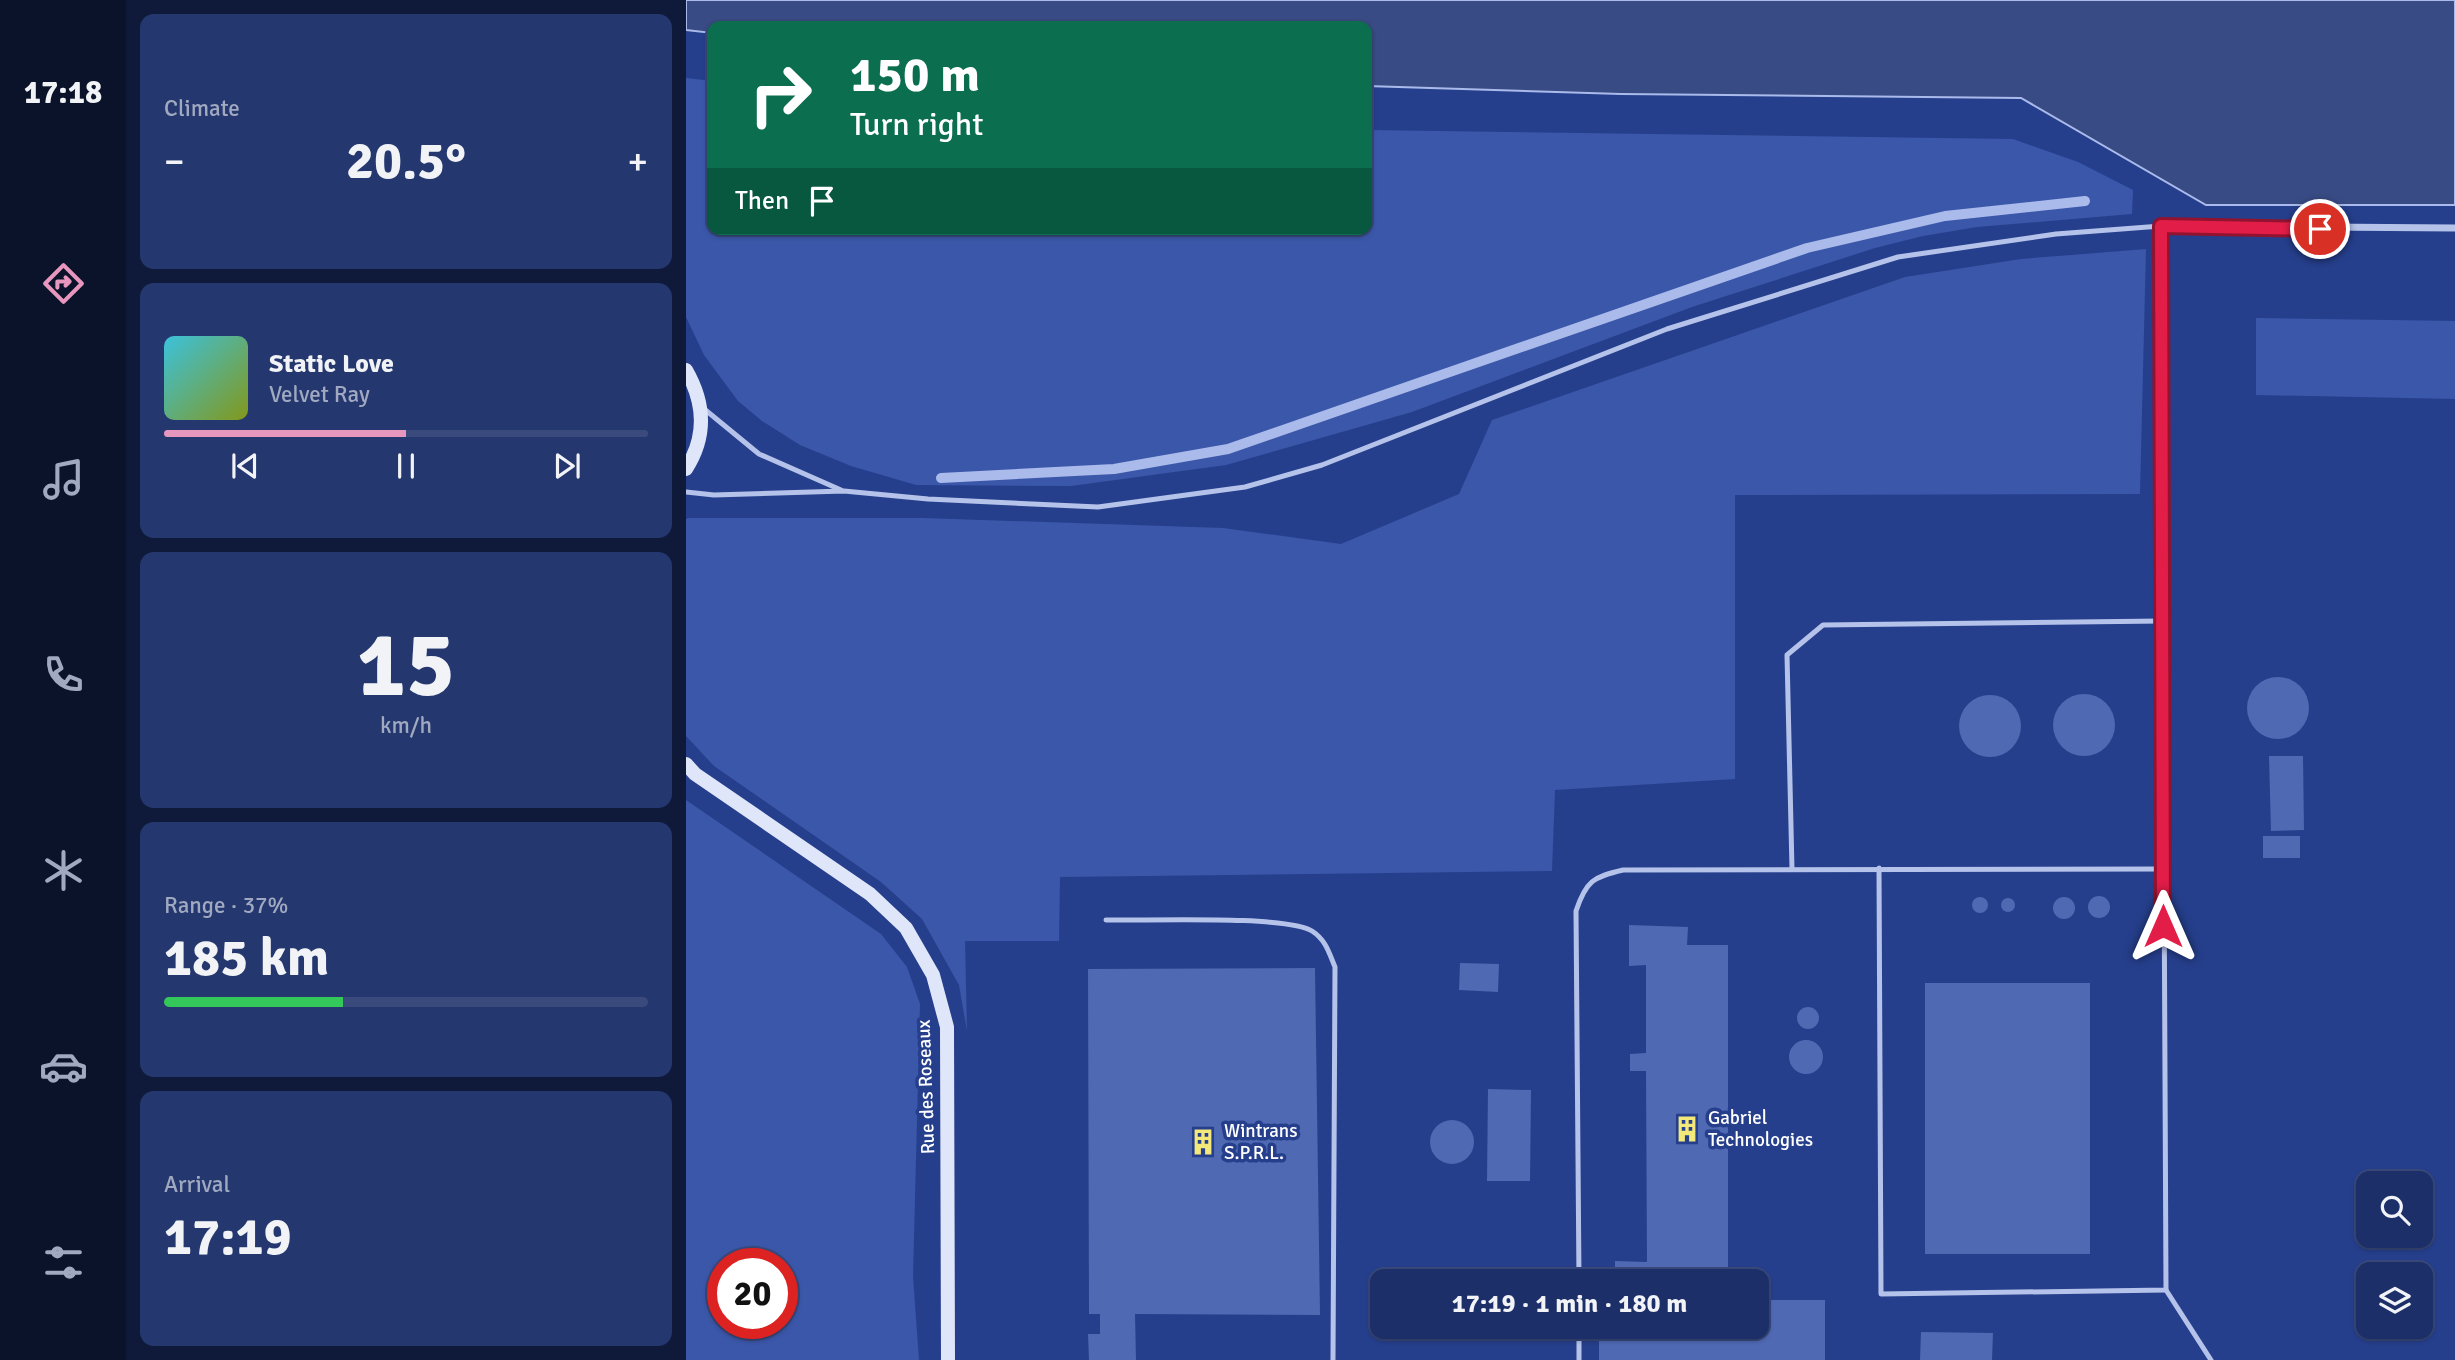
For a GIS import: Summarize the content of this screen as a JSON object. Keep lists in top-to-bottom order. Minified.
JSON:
{"streets":{"street":["Rue des Roseaux"]},"places":{"building":["Gabriel Technologies","Wintrans S.P.R.L."]},"page":{"tabs":"17:18","tile":["Climate",["15","km/h"],["Range · 37%","185 km"],["Arrival","17:19"]],"turn":["150 m","Turn right"],"heat":["−","20.5°","+"],"then":"Then","song":["Static Love","Velvet Ray"],"limit":"20","trip":"17:19 · 1 min · 180 m"}}
